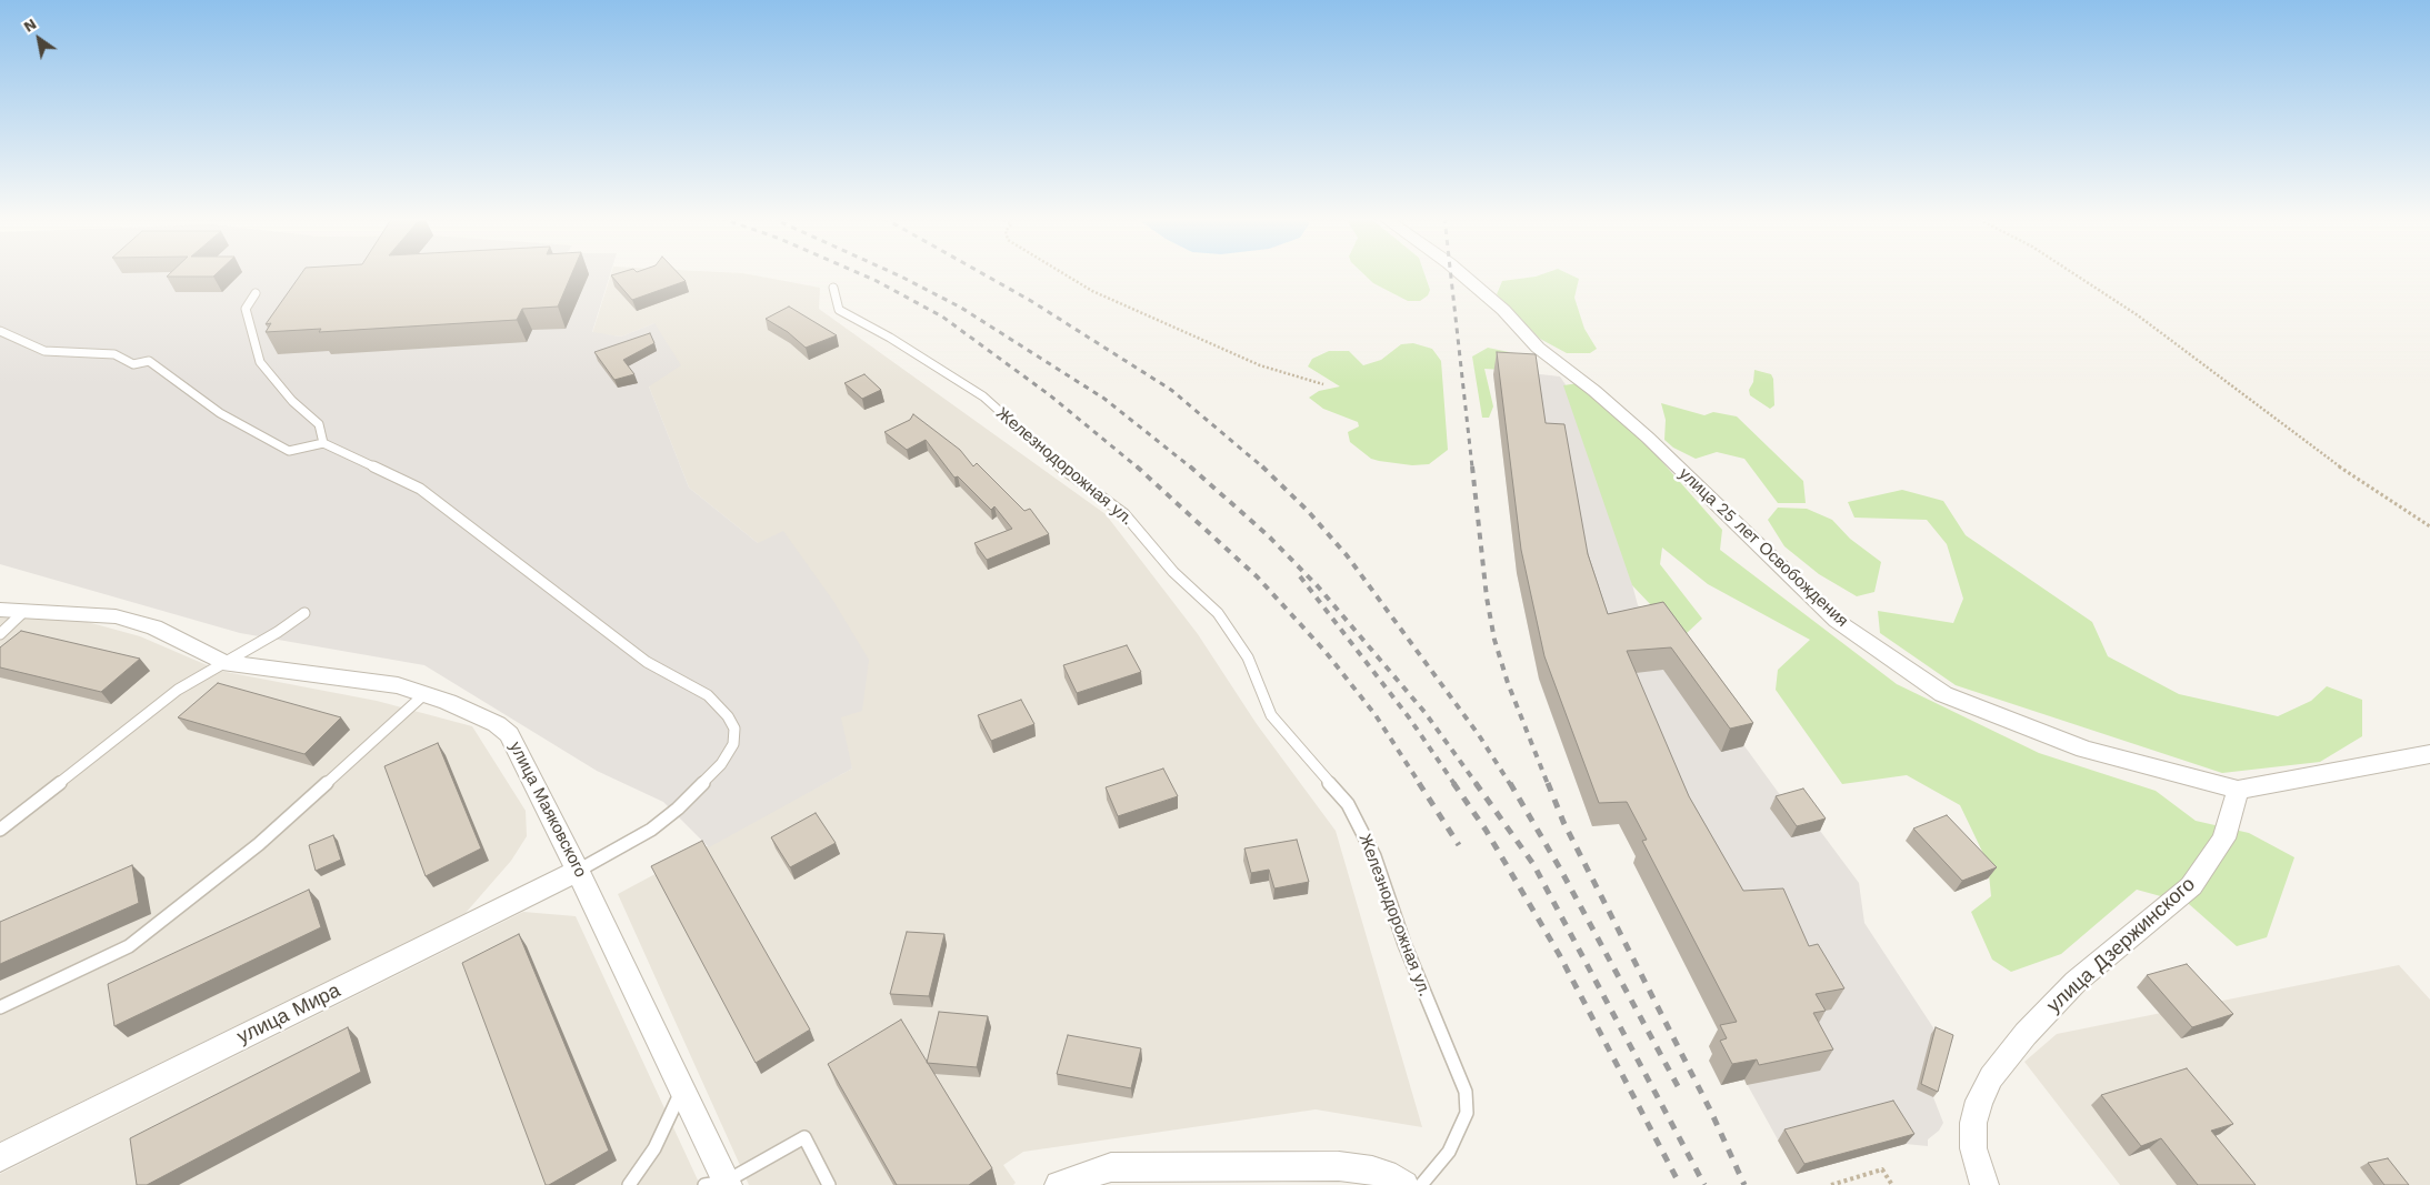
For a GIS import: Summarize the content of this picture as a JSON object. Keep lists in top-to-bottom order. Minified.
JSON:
{"streets":{"street":["улица 25 лет Освобождения","улица Маяковского","улица Дзержинского","улица Мира"],"lane":["Железнодорожная ул."]},"crossings":[["улица 25 лет Освобождения","улица Дзержинского"],["улица Маяковского","улица Мира"]],"north":"top left"}
